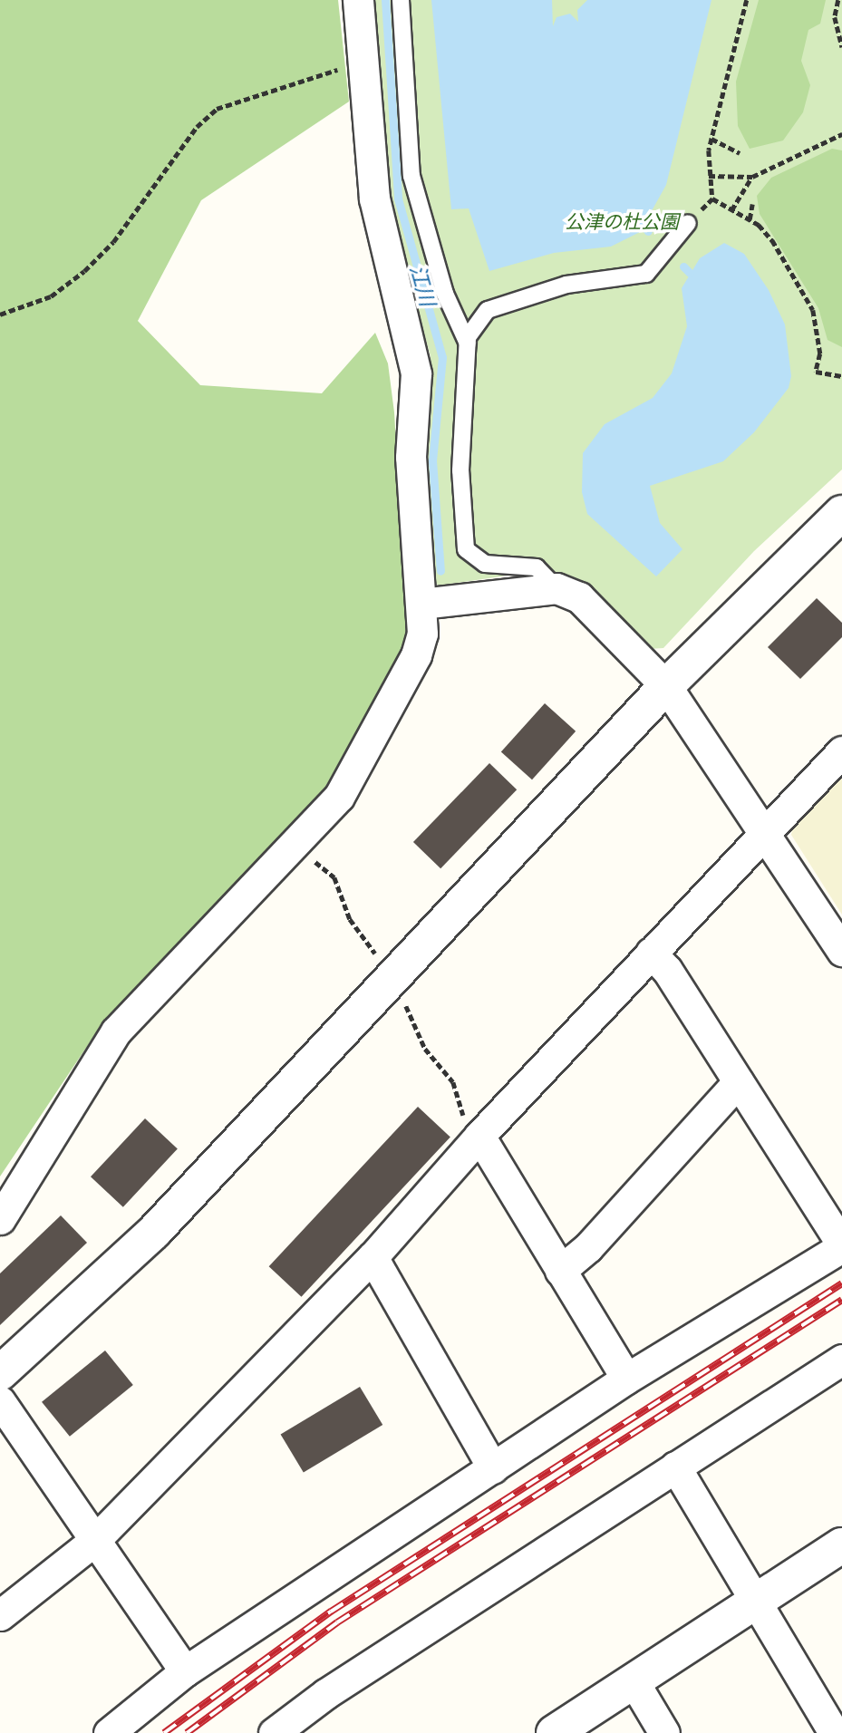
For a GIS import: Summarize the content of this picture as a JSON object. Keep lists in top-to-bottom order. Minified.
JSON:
{"water":["江川"],"parks":["公津の杜公園"]}
